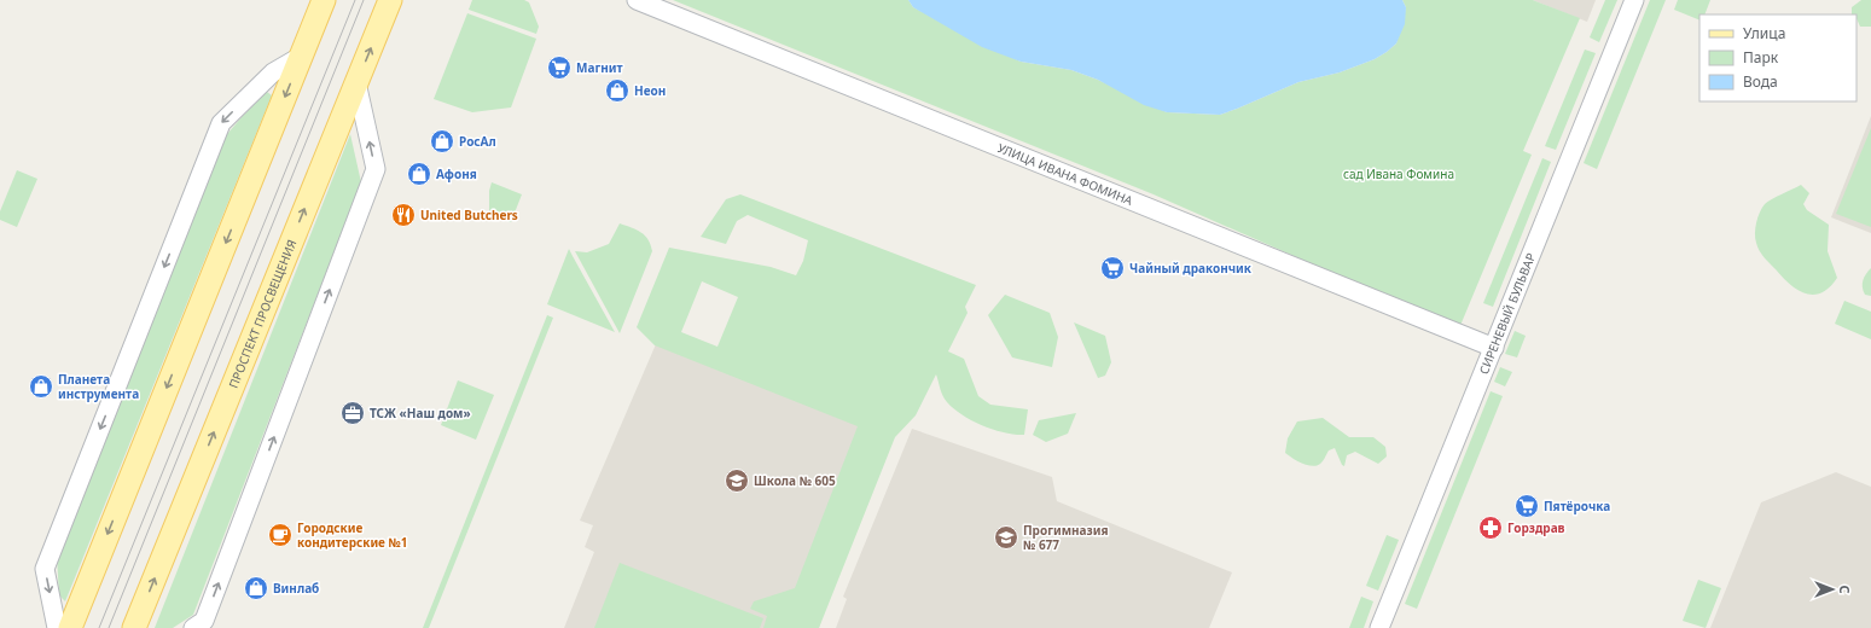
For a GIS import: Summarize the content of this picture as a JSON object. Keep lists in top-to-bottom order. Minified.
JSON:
{"streets":{"main road":["ПРОСПЕКТ ПРОСВЕЩЕНИЯ"],"street":["УЛИЦА ИВАНА ФОМИНА","СИРЕНЕВЫЙ БУЛЬВАР"]},"crossings":[["УЛИЦА ИВАНА ФОМИНА","СИРЕНЕВЫЙ БУЛЬВАР"]],"parks":["сад Ивана Фомина"],"places":{"supermarket":["Магнит","Чайный дракончик","Пятёрочка"],"shop":["Неон","РосАл","Афоня","Планета инструмента","Винлаб"],"restaurant":["United Butchers"],"office":["ТСЖ «Наш дом»"],"school or university":["Школа № 605","Прогимназия № 677"],"pharmacy":["Горздрав"],"cafe":["Городские кондитерские №1"]},"legend":["Улица","Парк","Вода"],"north":"right"}
